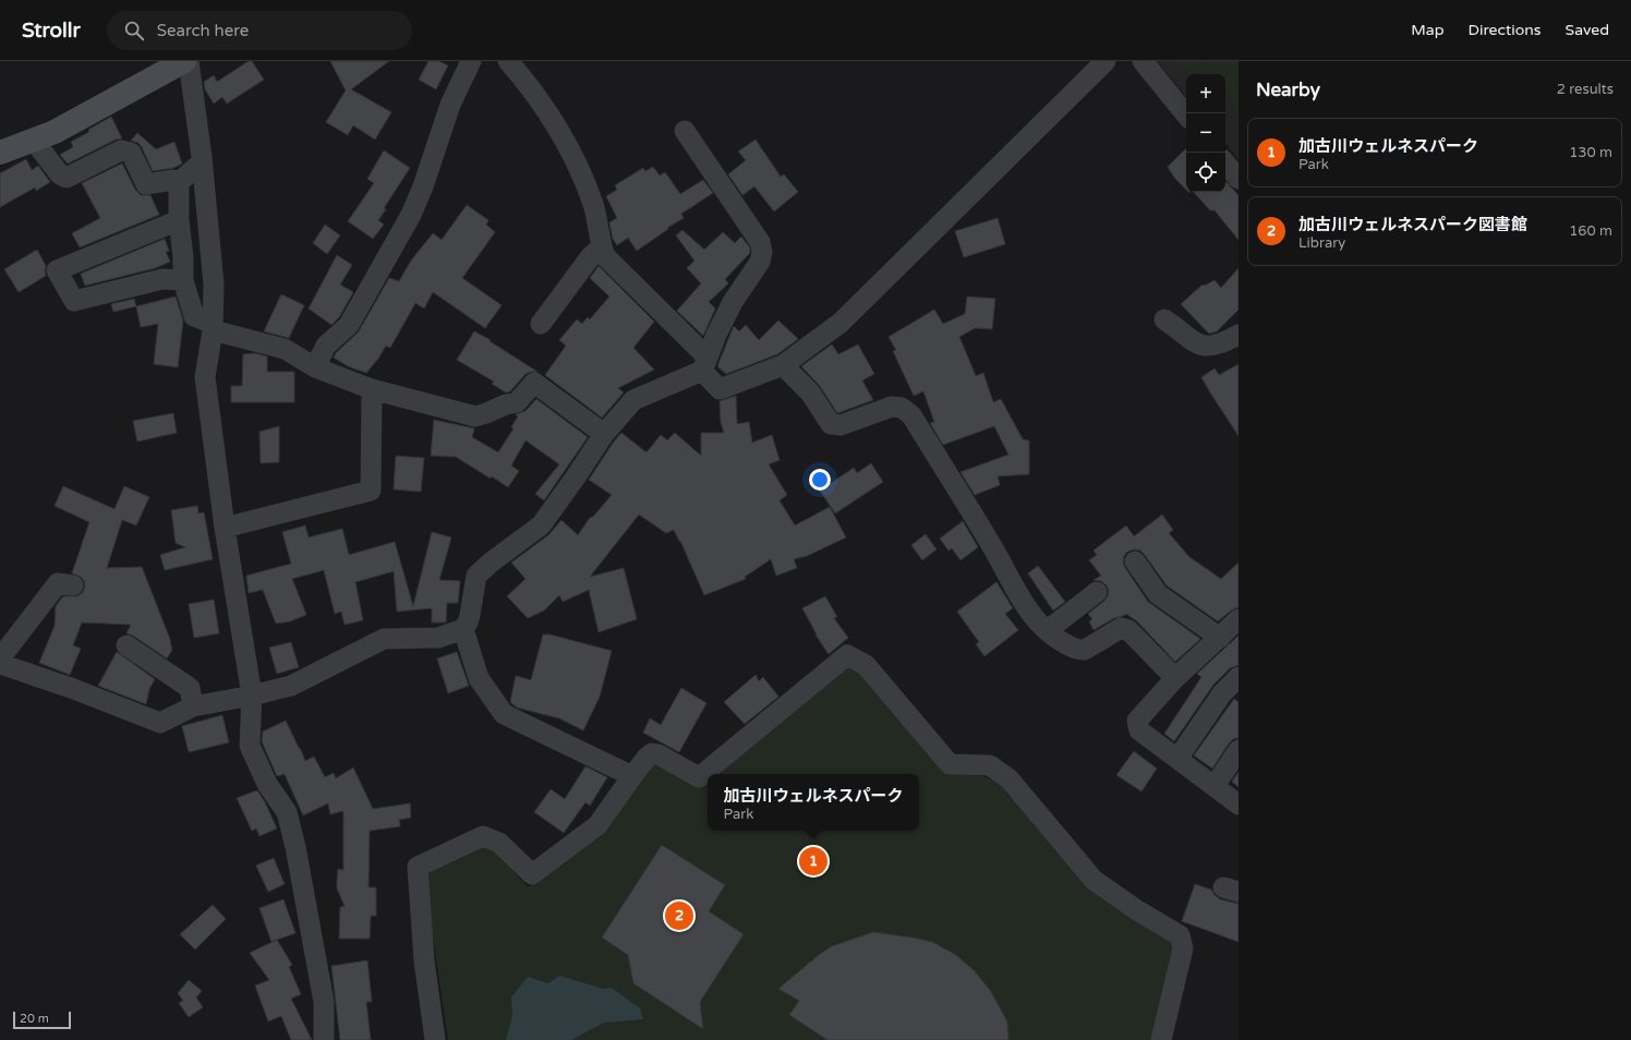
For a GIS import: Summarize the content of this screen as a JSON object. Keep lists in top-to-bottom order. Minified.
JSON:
{"scale_bar":"20 m","page":{"header":"Strollr","search":"Search here","nav":["Map","Directions","Saved"],"heading":["Nearby","2 results"],"map_buttons":["+","−"],"list":[{"mark":"1","name":"加古川ウェルネスパーク","note":"Park","value":"130 m"},{"mark":"2","name":"加古川ウェルネスパーク図書館","note":"Library","value":"160 m"}],"popup":["加古川ウェルネスパーク","Park"],"pins":["1","2"],"scale":"20 m"}}
